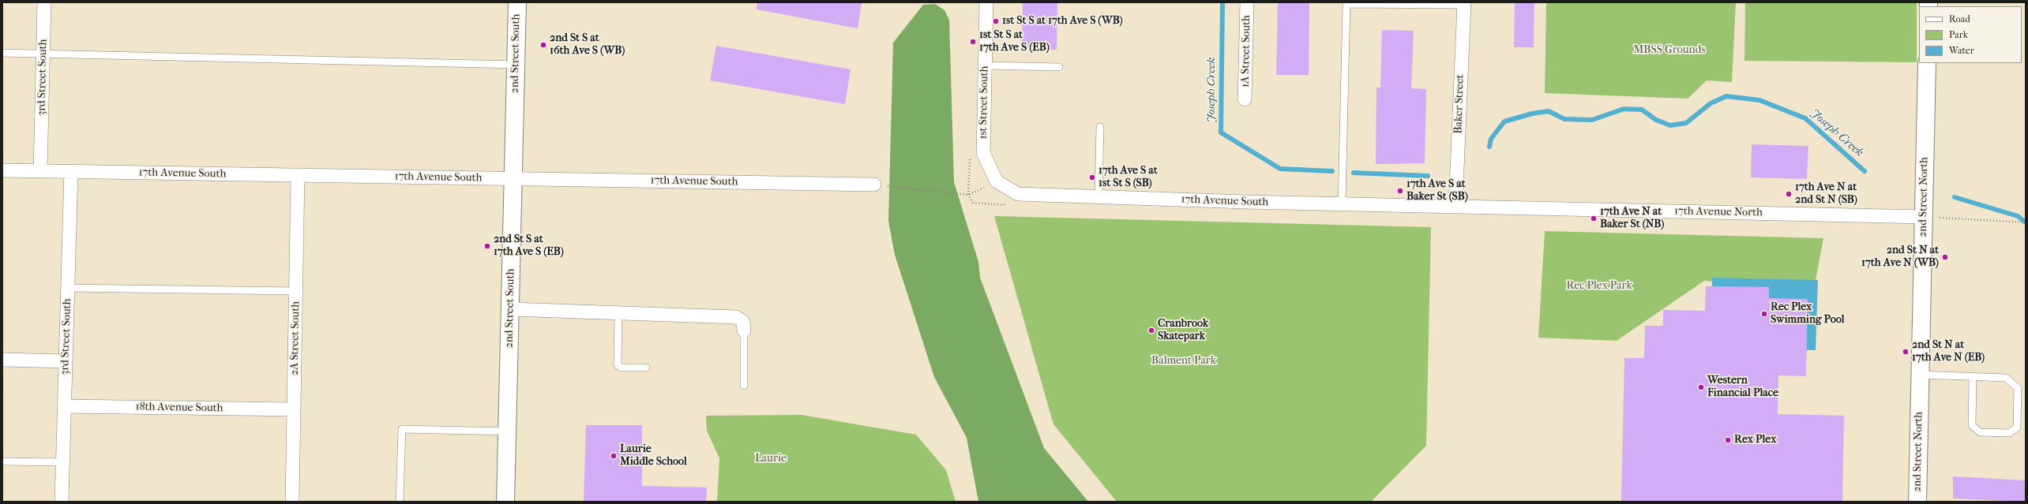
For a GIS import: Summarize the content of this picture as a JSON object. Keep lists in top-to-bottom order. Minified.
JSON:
{"streets":{"main road":["2nd Street South","2nd Street North"],"street":["1A Street South","3rd Street South","1st Street South","Baker Street","17th Avenue South","17th Avenue North","2A Street South","18th Avenue South"]},"crossings":[["2nd Street South","17th Avenue South"],["3rd Street South","17th Avenue South"],["3rd Street South","18th Avenue South"],["1st Street South","17th Avenue South"],["Baker Street","17th Avenue South"],["Baker Street","17th Avenue North"],["17th Avenue South","17th Avenue North"],["17th Avenue South","2A Street South"],["2nd Street North","17th Avenue North"],["2A Street South","18th Avenue South"]],"water":["Joseph Creek"],"parks":["MBSS Grounds","Rec Plex Park","Balment Park","Laurie"],"places":["1st St S at 17th Ave S (WB)","1st St S at 17th Ave S (EB)","2nd St S at 16th Ave S (WB)","17th Ave S at 1st St S (SB)","17th Ave S at Baker St (SB)","17th Ave N at 2nd St N (SB)","17th Ave N at Baker St (NB)","2nd St S at 17th Ave S (EB)","2nd St N at 17th Ave N (WB)","Rec Plex Swimming Pool","Cranbrook Skatepark","2nd St N at 17th Ave N (EB)","Western Financial Place","Rex Plex","Laurie Middle School"],"legend":["Road","Park","Water"]}
